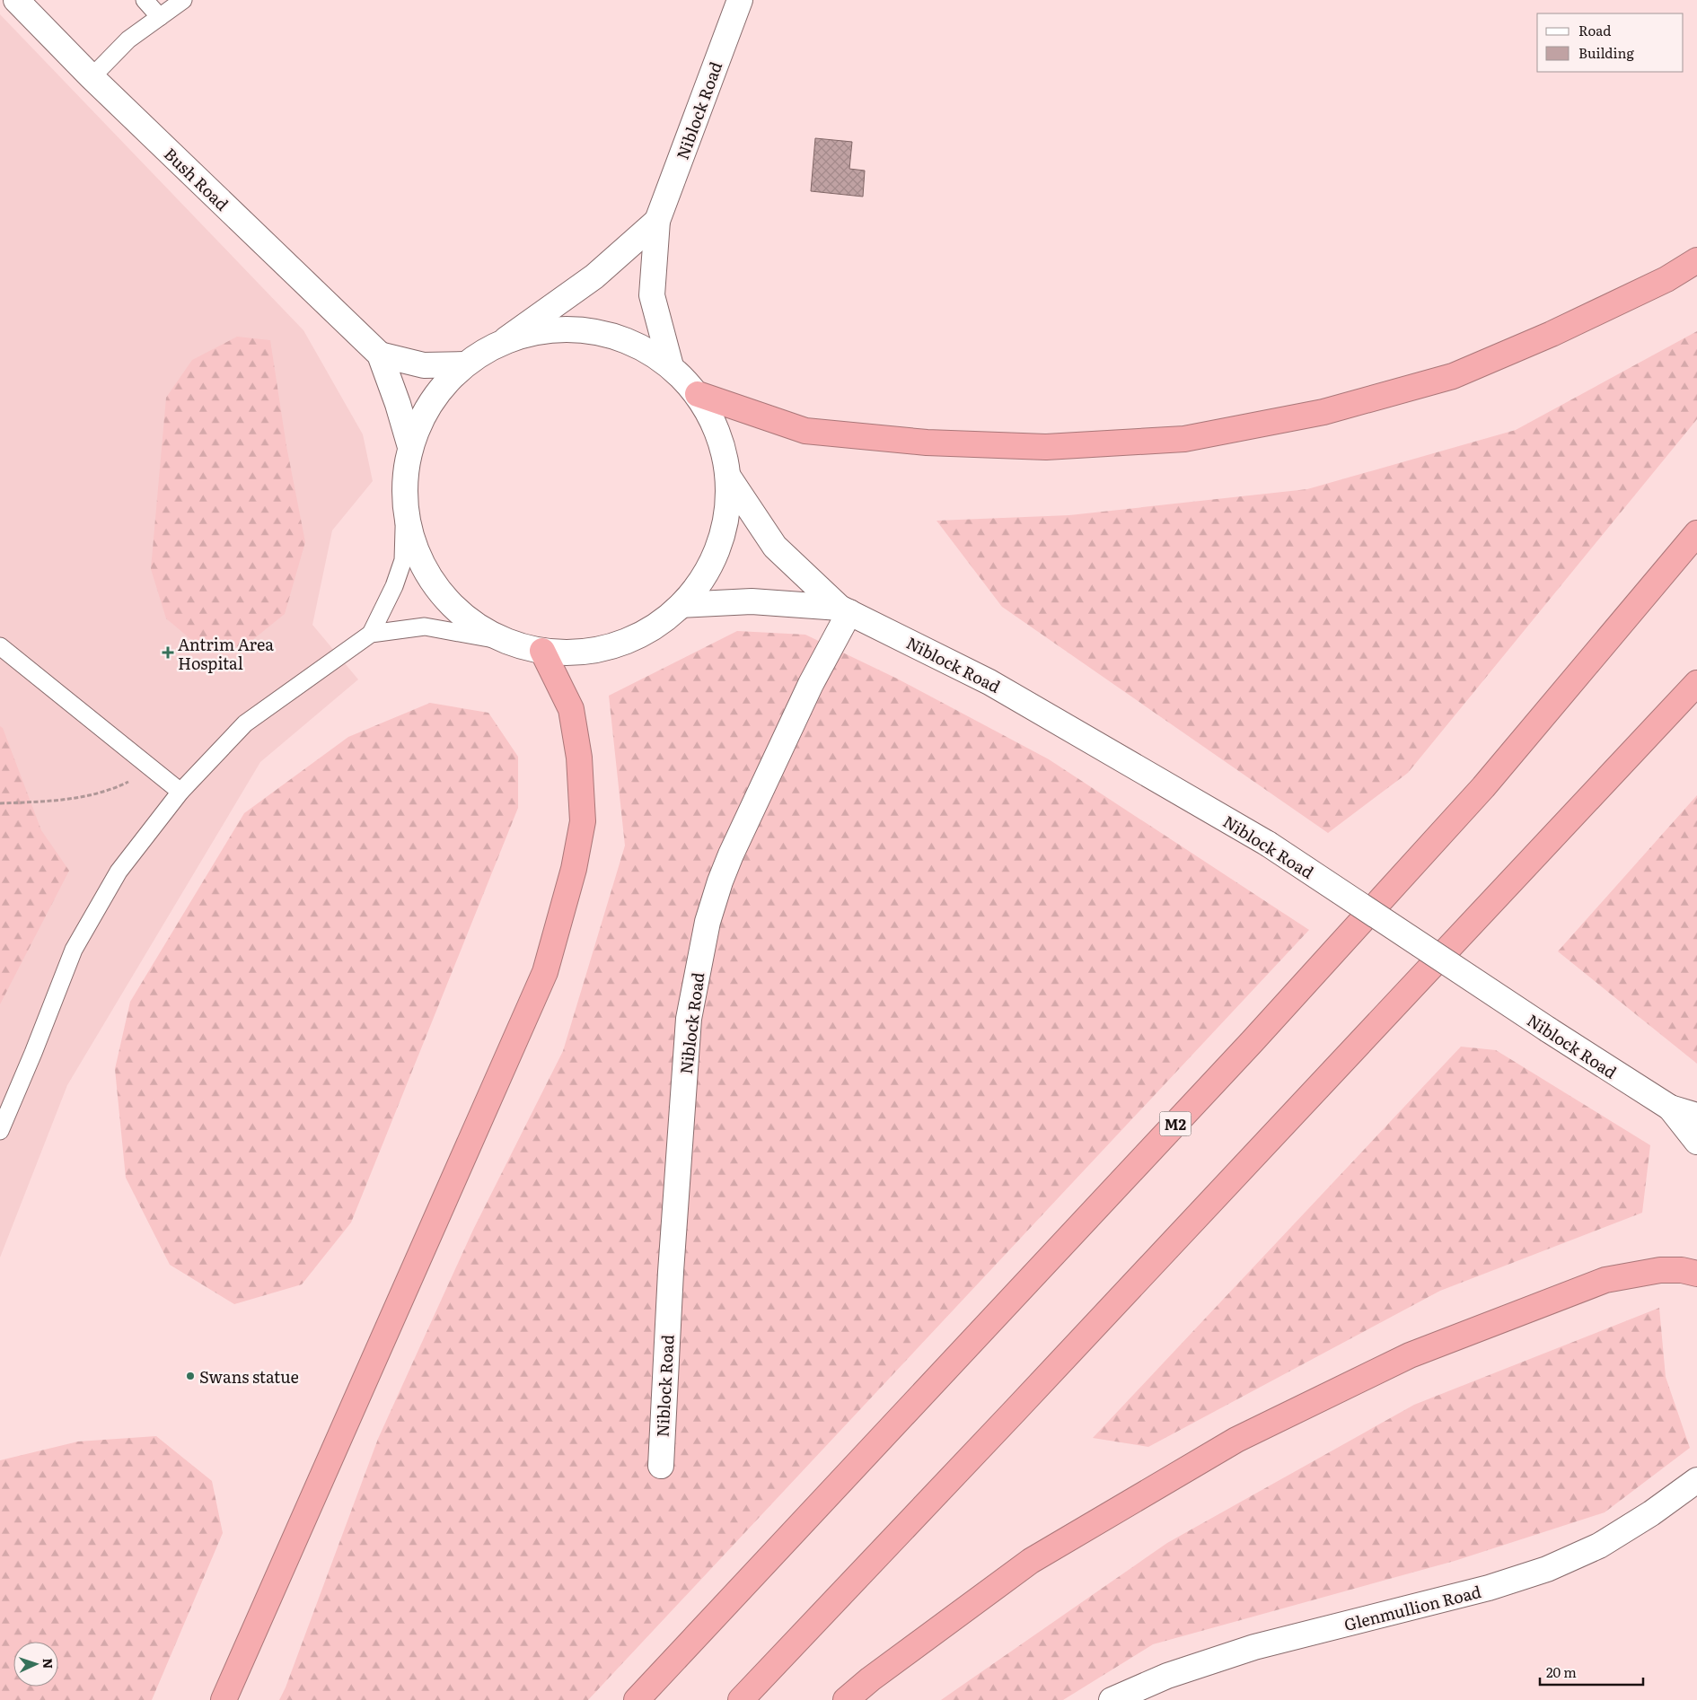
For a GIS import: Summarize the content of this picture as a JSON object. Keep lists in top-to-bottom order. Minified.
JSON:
{"streets":{"highway":["M2"],"main road":["Niblock Road","Bush Road","Glenmullion Road"]},"places":{"health":["Antrim Area Hospital"],"other":["Swans statue"]},"legend":["Road","Building"],"scale_bar":"20 m","north":"right"}
